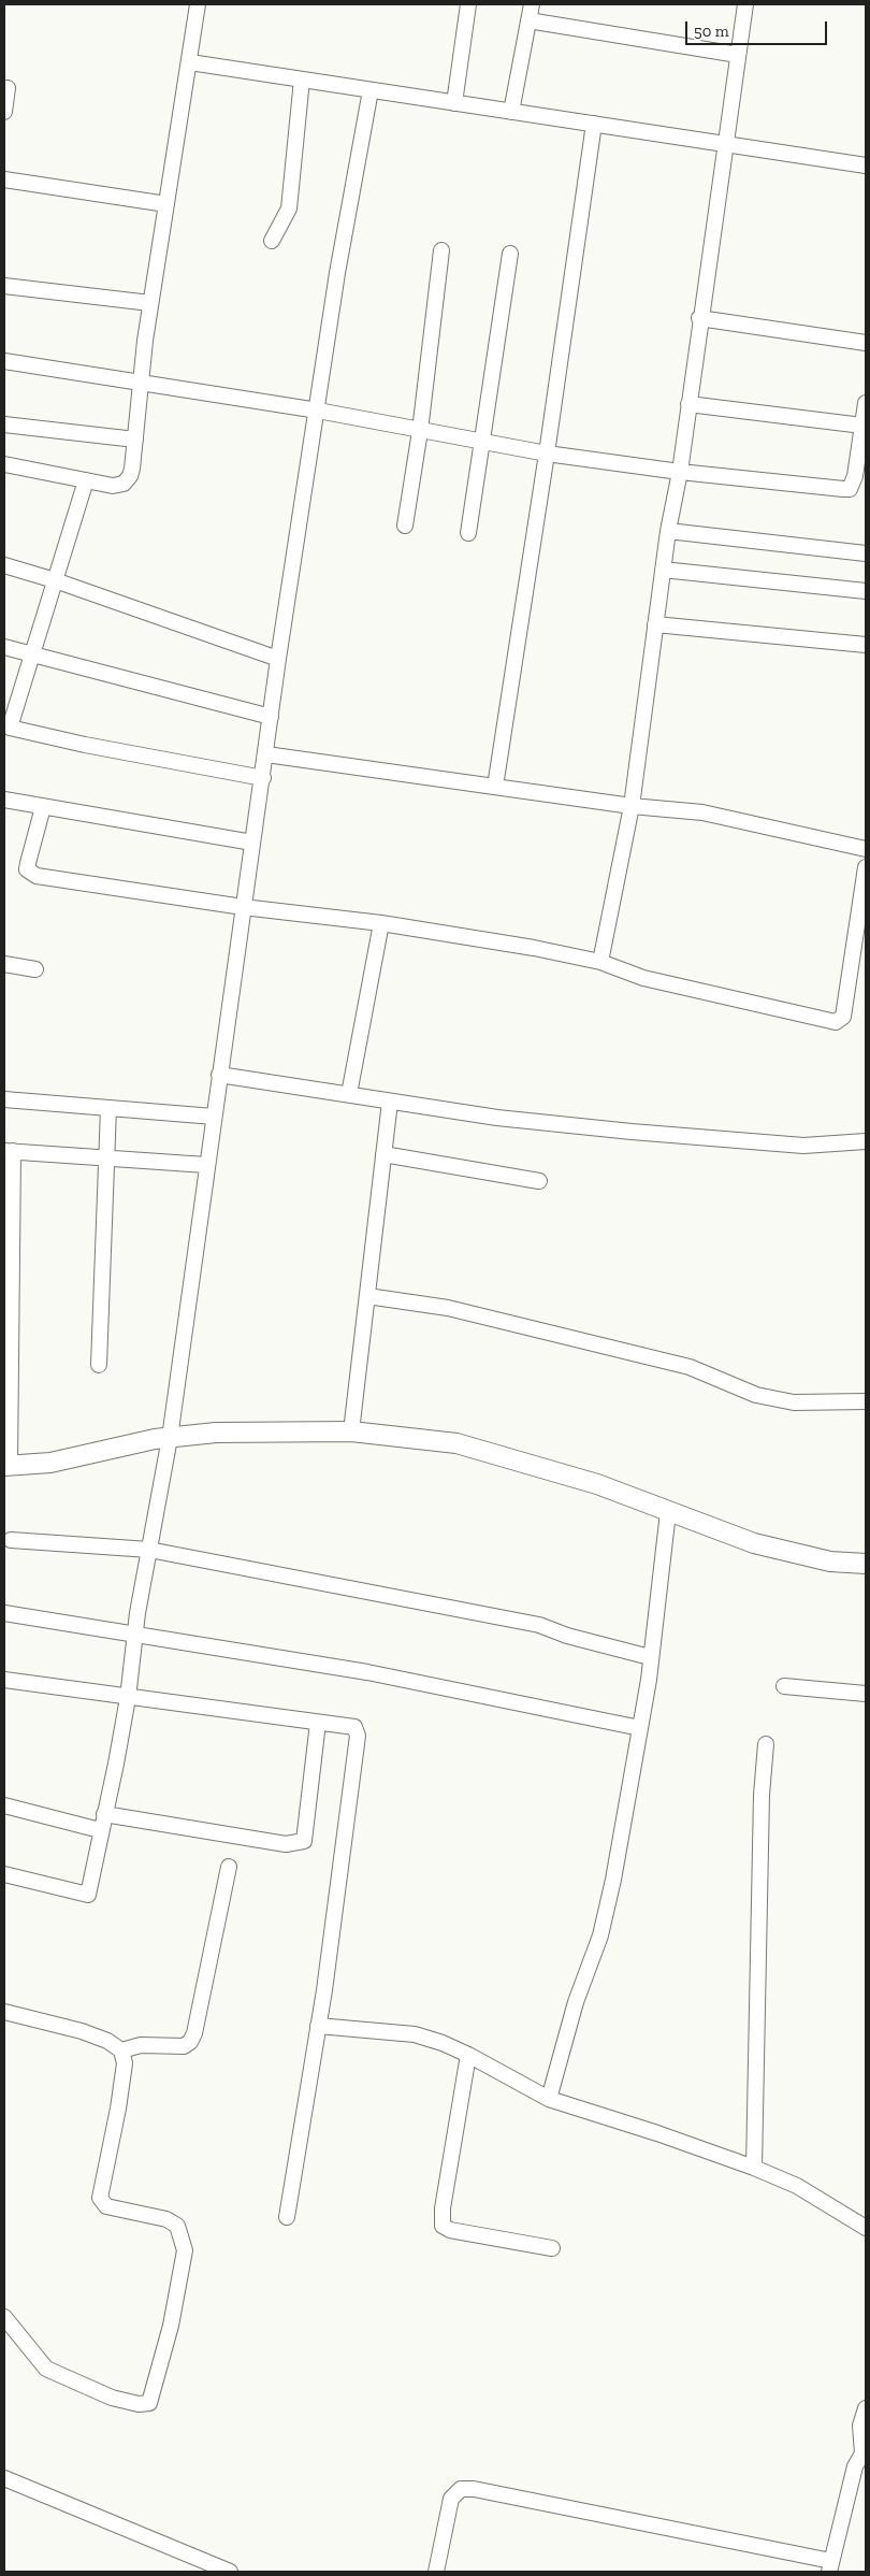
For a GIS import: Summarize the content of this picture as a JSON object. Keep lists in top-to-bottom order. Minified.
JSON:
{"scale_bar":"50 m"}
